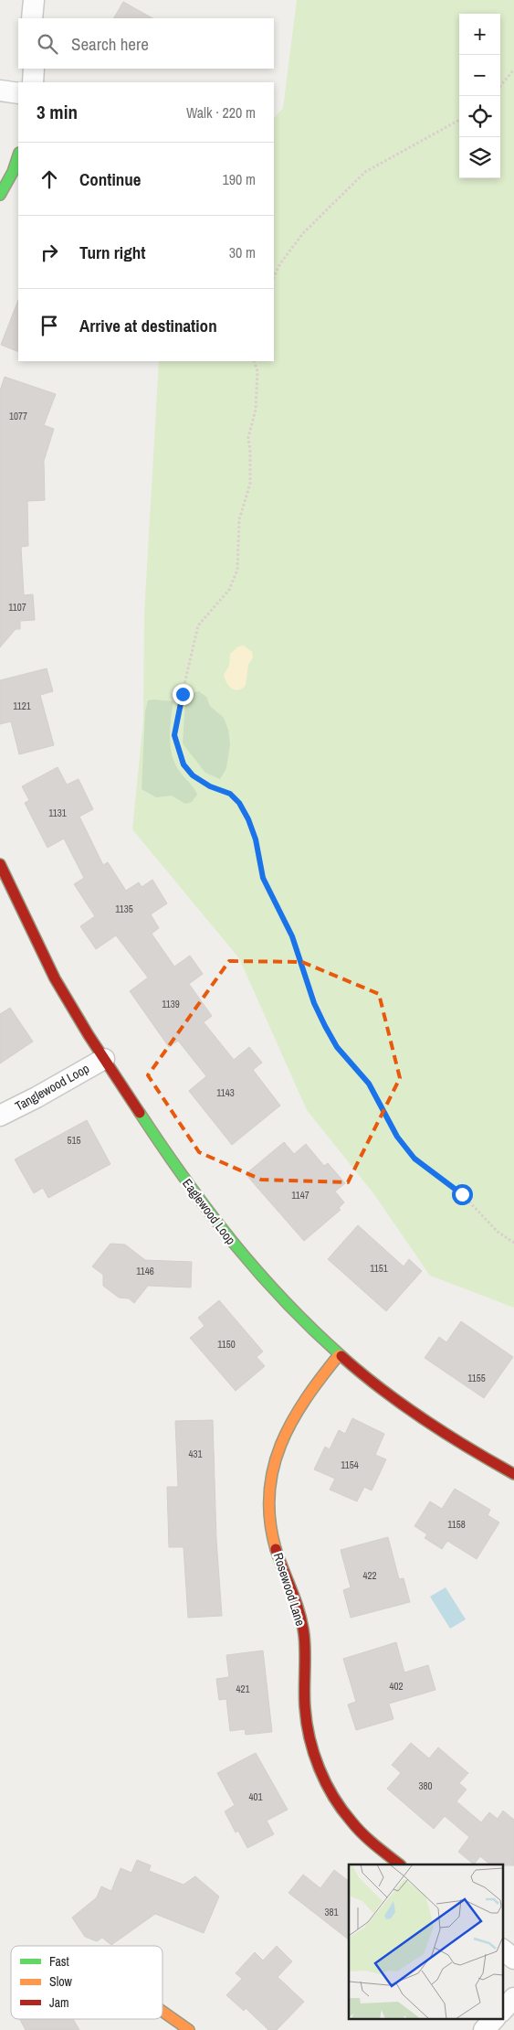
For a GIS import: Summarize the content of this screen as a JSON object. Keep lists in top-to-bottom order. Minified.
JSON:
{"streets":{"street":["Tanglewood Loop","Eaglewood Loop","Rosewood Lane"]},"crossings":[["Tanglewood Loop","Eaglewood Loop"],["Eaglewood Loop","Rosewood Lane"]],"house_numbers":["1077","1107","1121","1131","1135","1139","1143","515","1147","1151","1146","1150","1155","431","1154","1158","422","402","421","380","401","381"],"legend":["Fast","Slow","Jam"],"page":{"map_buttons":["+","−"],"search":"Search here","heading":["3 min","Walk · 220 m"],"list":[["Continue","190 m"],["Turn right","30 m"],"Arrive at destination"]}}
